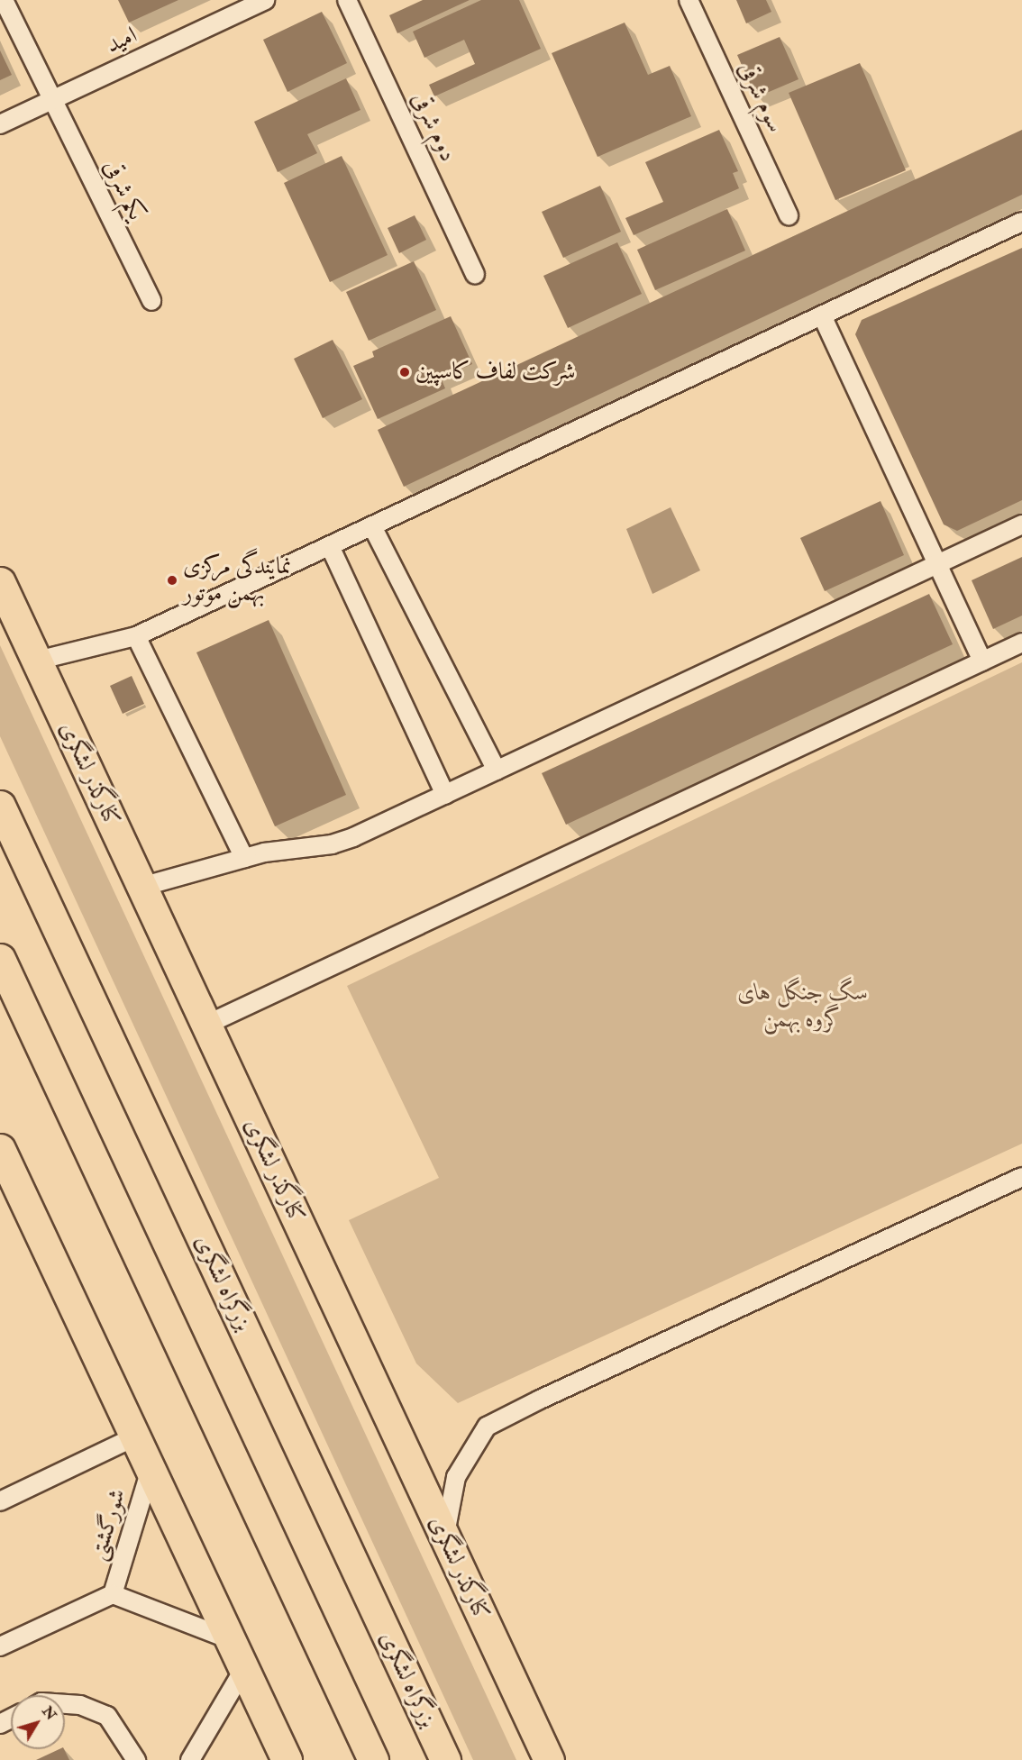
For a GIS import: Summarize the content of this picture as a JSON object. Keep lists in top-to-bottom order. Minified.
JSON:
{"streets":{"main road":["کنارگذر لشگری","بزرگراه لشگری"],"lane":["امید","سوم شرقی","دوم شرقی","یکم شرقی","شورگشتی"]},"crossings":[["امید","یکم شرقی"]],"parks":["سگ جنگل های گروه بهمن"],"places":["شرکت لفاف کاسپین","نمایندگی مرکزی بهمن موتور"],"north":"top right"}
